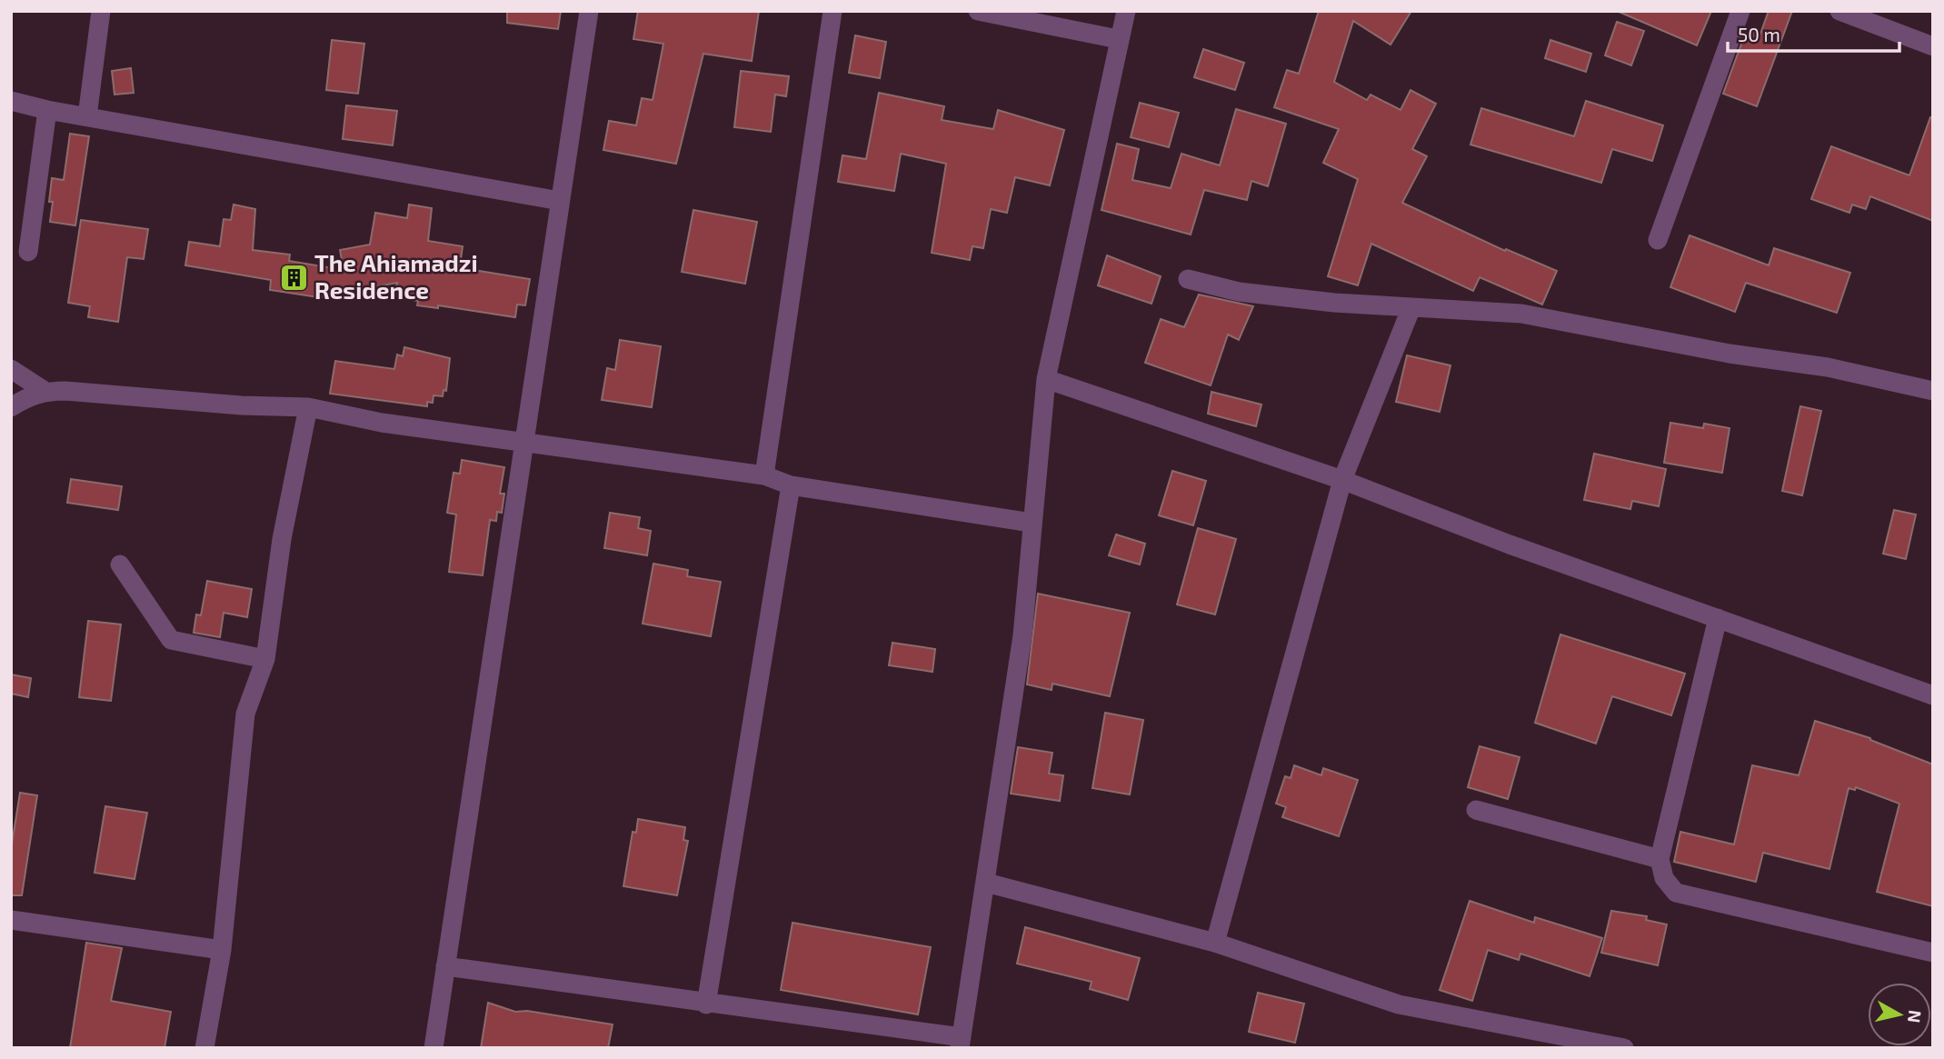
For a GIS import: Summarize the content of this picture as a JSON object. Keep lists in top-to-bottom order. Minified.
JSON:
{"places":{"building":["The Ahiamadzi Residence"]},"scale_bar":"50 m","north":"right"}
